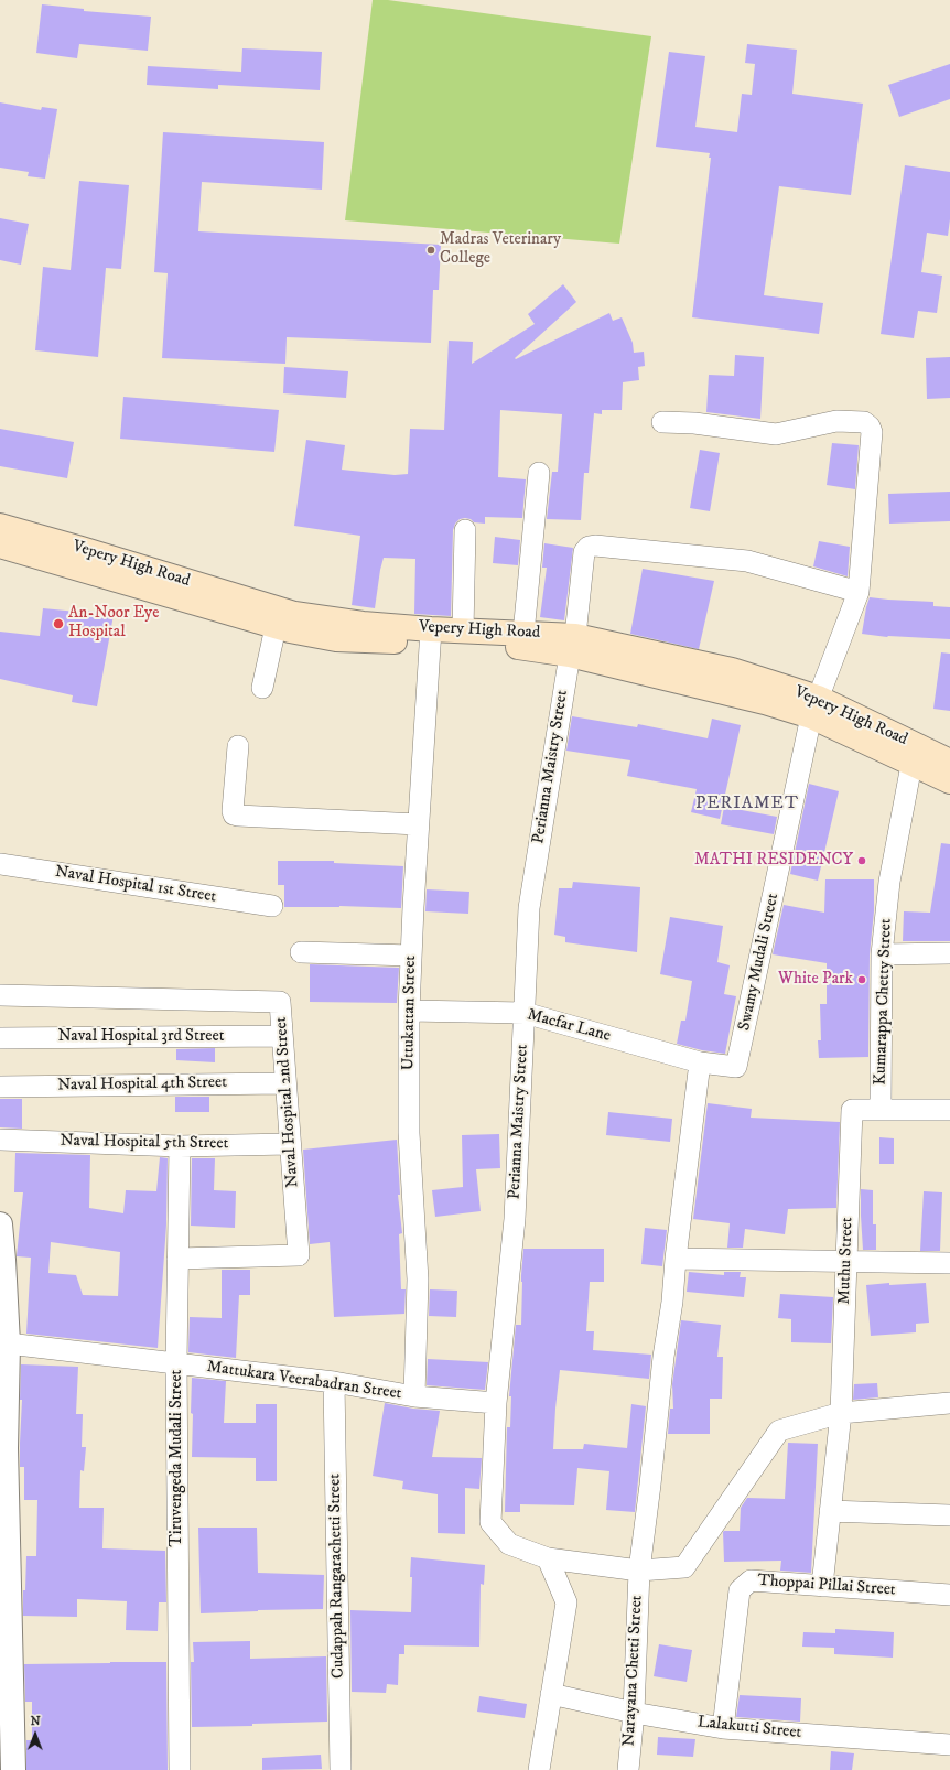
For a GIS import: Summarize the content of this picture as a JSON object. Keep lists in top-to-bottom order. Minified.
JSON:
{"streets":{"main road":["Vepery High Road"],"street":["Perianna Maistry Street","Naval Hospital 1st Street","Swamy Mudali Street","Kumarappa Chetty Street","Uttukattan Street","Macfar Lane","Naval Hospital 3rd Street","Naval Hospital 4th Street","Naval Hospital 2nd Street","Naval Hospital 5th Street","Muthu Street","Mattukara Veerabadran Street","Tiruvengeda Mudali Street","Cudappah Rangarachetti Street","Thoppai Pillai Street","Narayana Chetti Street","Lalakutti Street"]},"crossings":[["Vepery High Road","Perianna Maistry Street"],["Vepery High Road","Swamy Mudali Street"],["Vepery High Road","Kumarappa Chetty Street"],["Vepery High Road","Uttukattan Street"],["Perianna Maistry Street","Macfar Lane"],["Perianna Maistry Street","Muthu Street"],["Perianna Maistry Street","Mattukara Veerabadran Street"],["Perianna Maistry Street","Narayana Chetti Street"],["Swamy Mudali Street","Macfar Lane"],["Swamy Mudali Street","Narayana Chetti Street"],["Kumarappa Chetty Street","Muthu Street"],["Uttukattan Street","Macfar Lane"],["Uttukattan Street","Mattukara Veerabadran Street"],["Macfar Lane","Narayana Chetti Street"],["Naval Hospital 3rd Street","Naval Hospital 2nd Street"],["Naval Hospital 4th Street","Naval Hospital 2nd Street"],["Naval Hospital 2nd Street","Naval Hospital 5th Street"],["Naval Hospital 2nd Street","Tiruvengeda Mudali Street"],["Naval Hospital 5th Street","Tiruvengeda Mudali Street"],["Muthu Street","Thoppai Pillai Street"],["Mattukara Veerabadran Street","Tiruvengeda Mudali Street"],["Mattukara Veerabadran Street","Cudappah Rangarachetti Street"],["Thoppai Pillai Street","Lalakutti Street"],["Narayana Chetti Street","Lalakutti Street"]],"districts":["PERIAMET"],"places":["Madras Veterinary College","An-Noor Eye Hospital","MATHI RESIDENCY","White Park"],"north":"top"}
